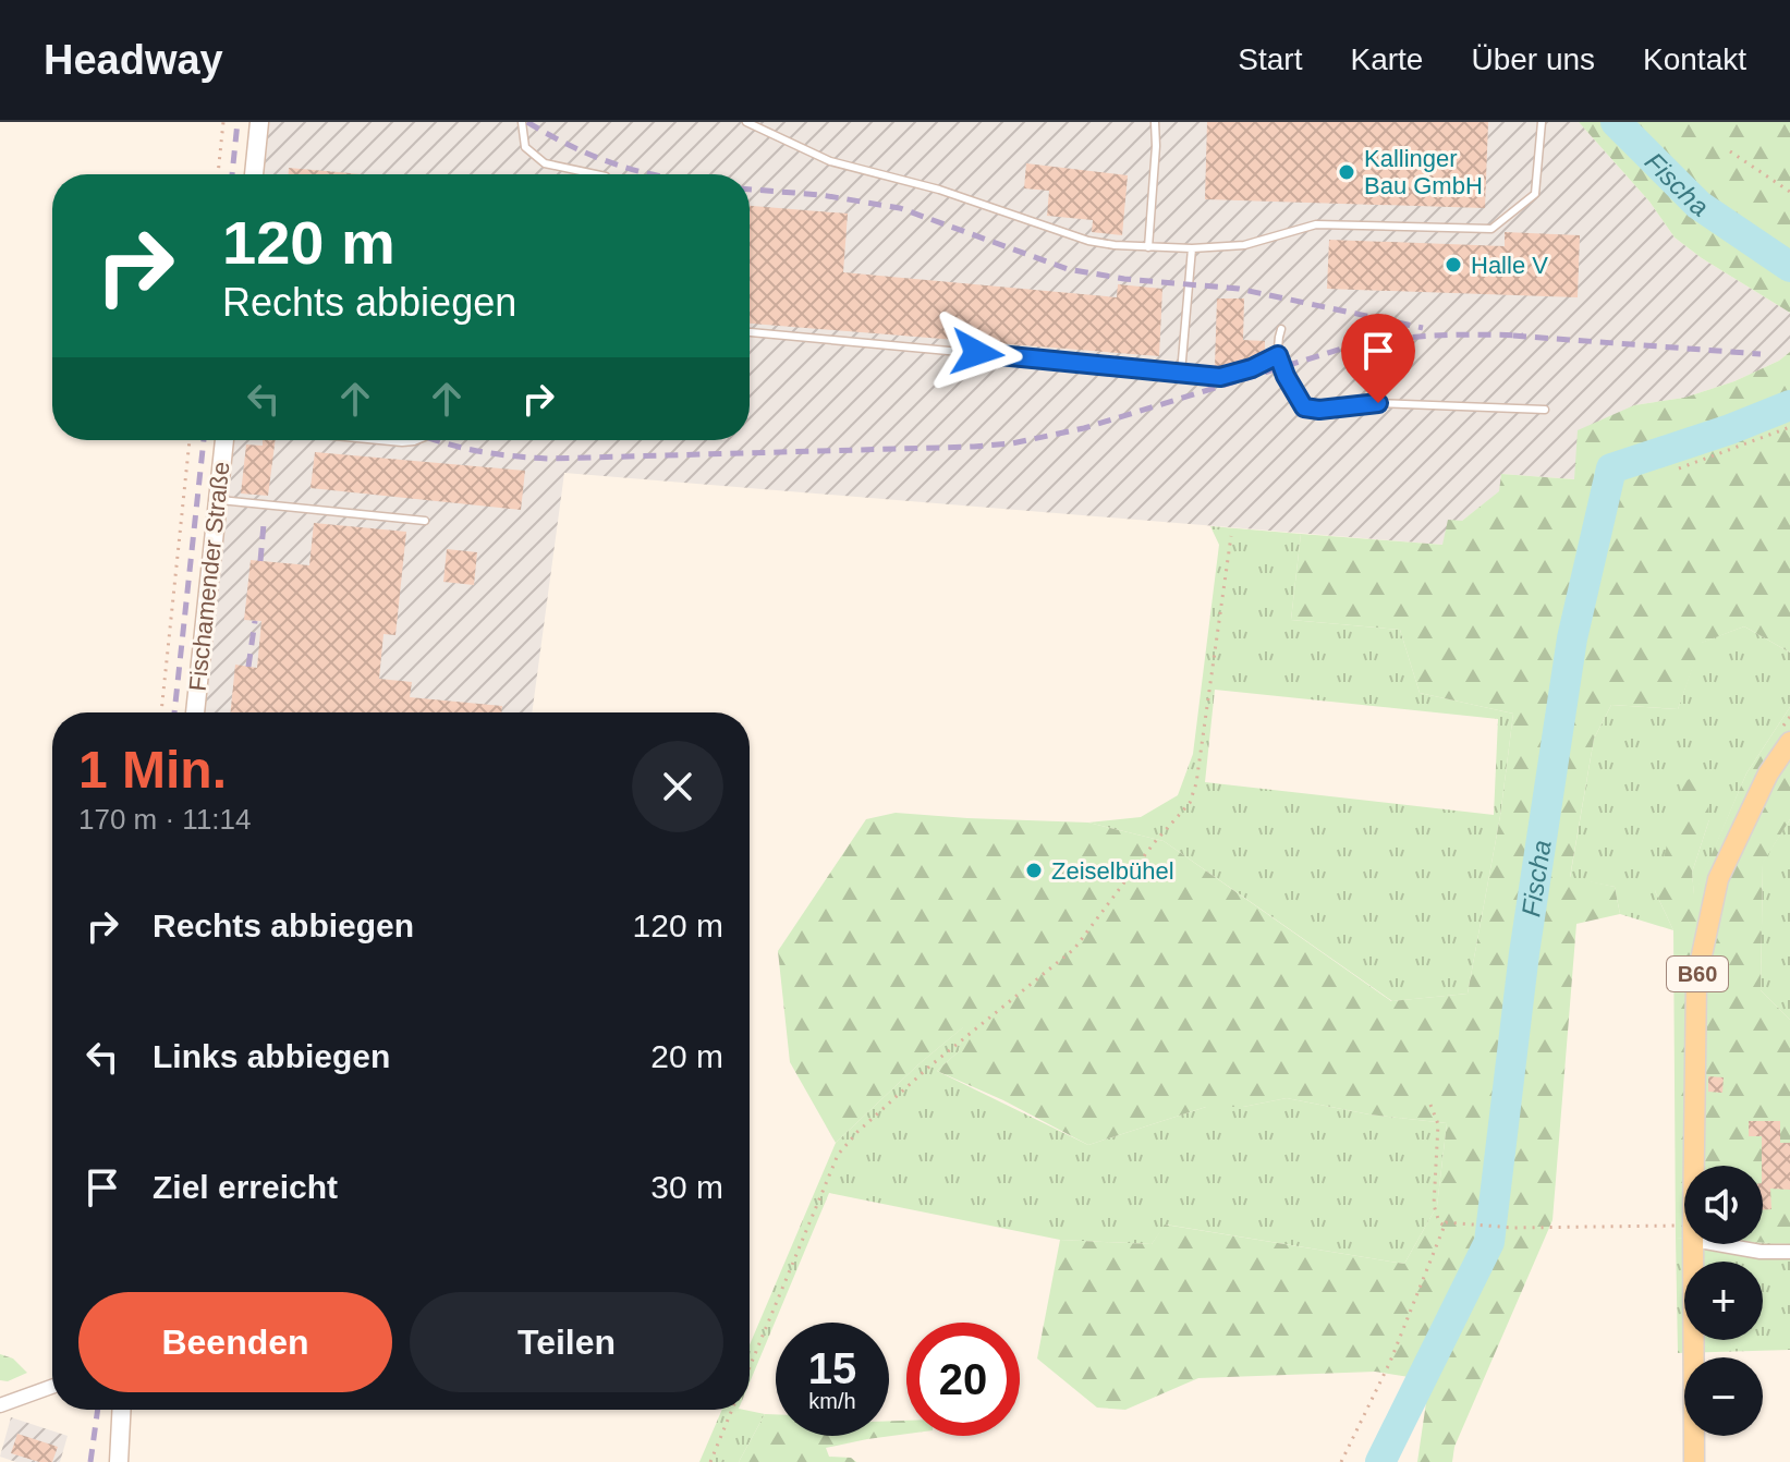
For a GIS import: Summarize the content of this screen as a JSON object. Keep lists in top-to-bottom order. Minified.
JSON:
{"streets":{"main road":["Fischamender Straße","B60"]},"water":["Fischa"],"places":["Kallinger Bau GmbH","Halle V","Zeiselbühel"],"page":{"header":"Headway","nav":["Start","Karte","Über uns","Kontakt"],"turn":["120 m","Rechts abbiegen"],"heading":["1 Min.","170 m · 11:14"],"list":[{"name":"Rechts abbiegen","value":"120 m"},{"name":"Links abbiegen","value":"20 m"},{"name":"Ziel erreicht","value":"30 m"}],"map_buttons":["+","−"],"buttons":["Beenden","Teilen"],"speed":"15 km/h","limit":"20"}}
